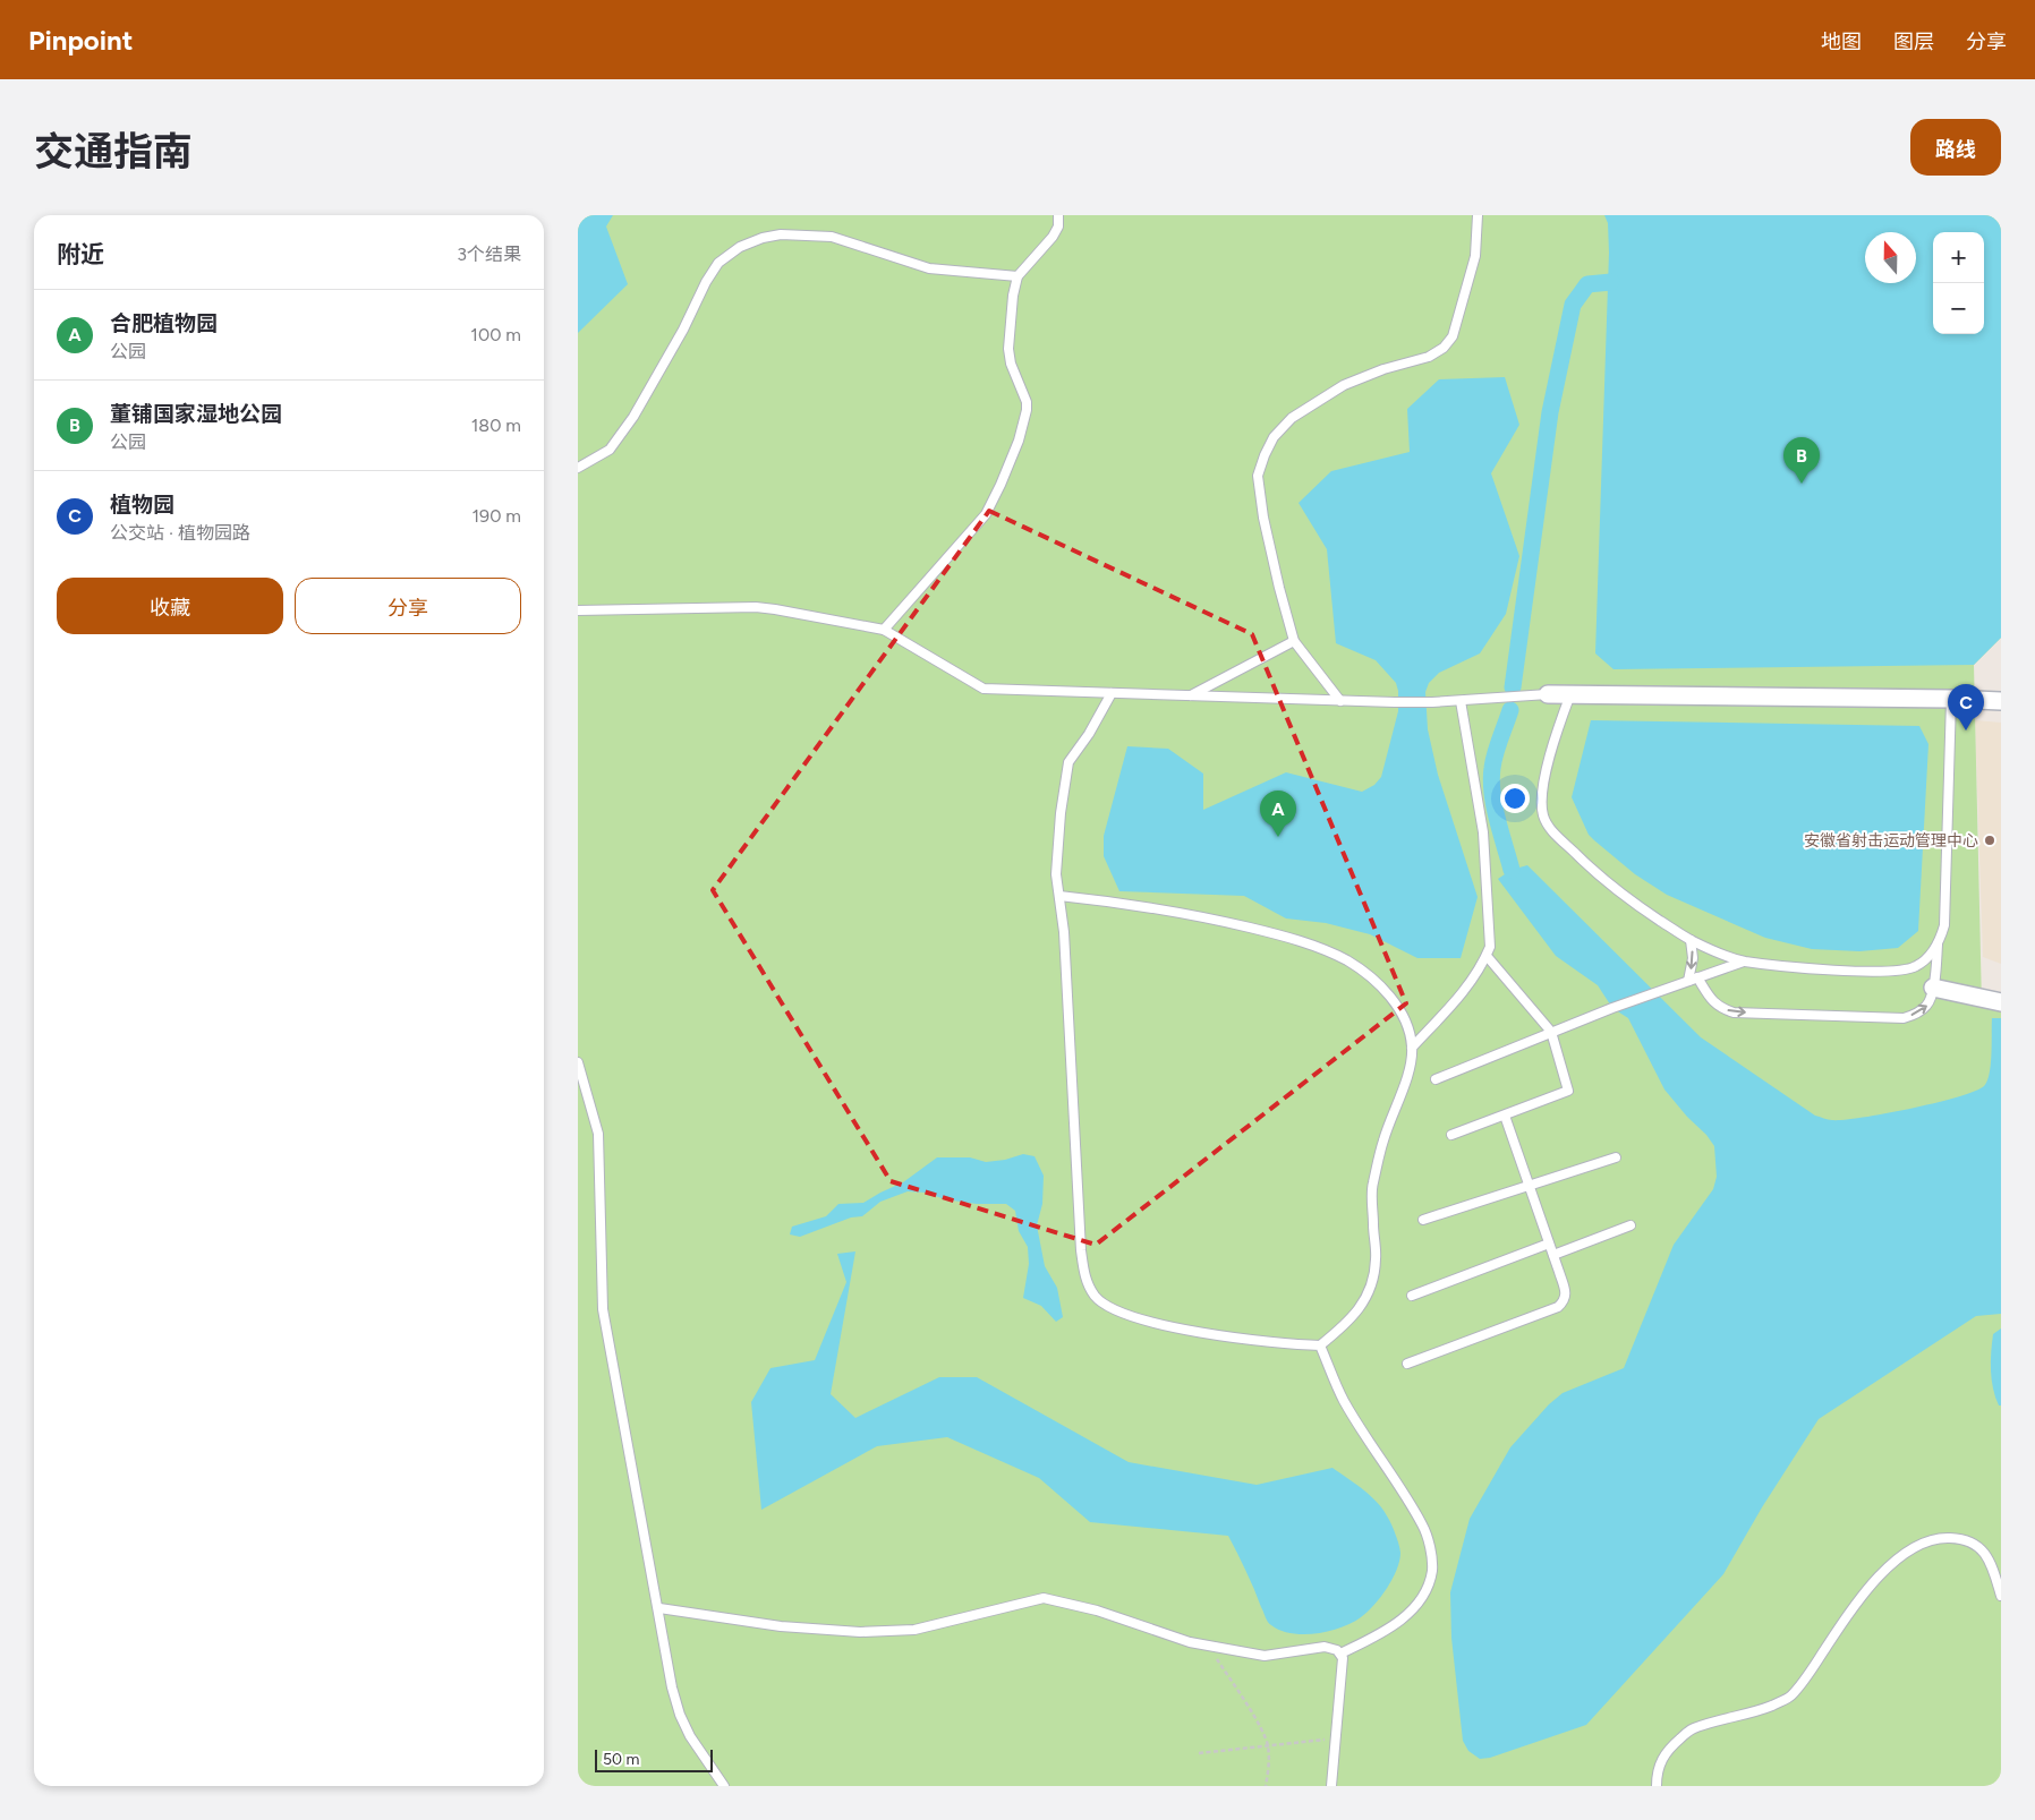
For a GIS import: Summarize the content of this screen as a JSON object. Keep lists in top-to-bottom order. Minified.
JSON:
{"places":["安徽省射击运动管理中心"],"scale_bar":"50 m","north":"top","page":{"header":"Pinpoint","nav":["地图","图层","分享"],"title":"交通指南","buttons":["路线",["收藏","分享"]],"heading":["附近","3个结果"],"map_buttons":["+","−"],"list":[{"mark":"A","name":"合肥植物园","note":"公园","value":"100 m"},{"mark":"B","name":"董铺国家湿地公园","note":"公园","value":"180 m"},{"mark":"C","name":"植物园","note":"公交站 · 植物园路","value":"190 m"}],"pins":["B","C","A"],"scale":"50 m"}}
